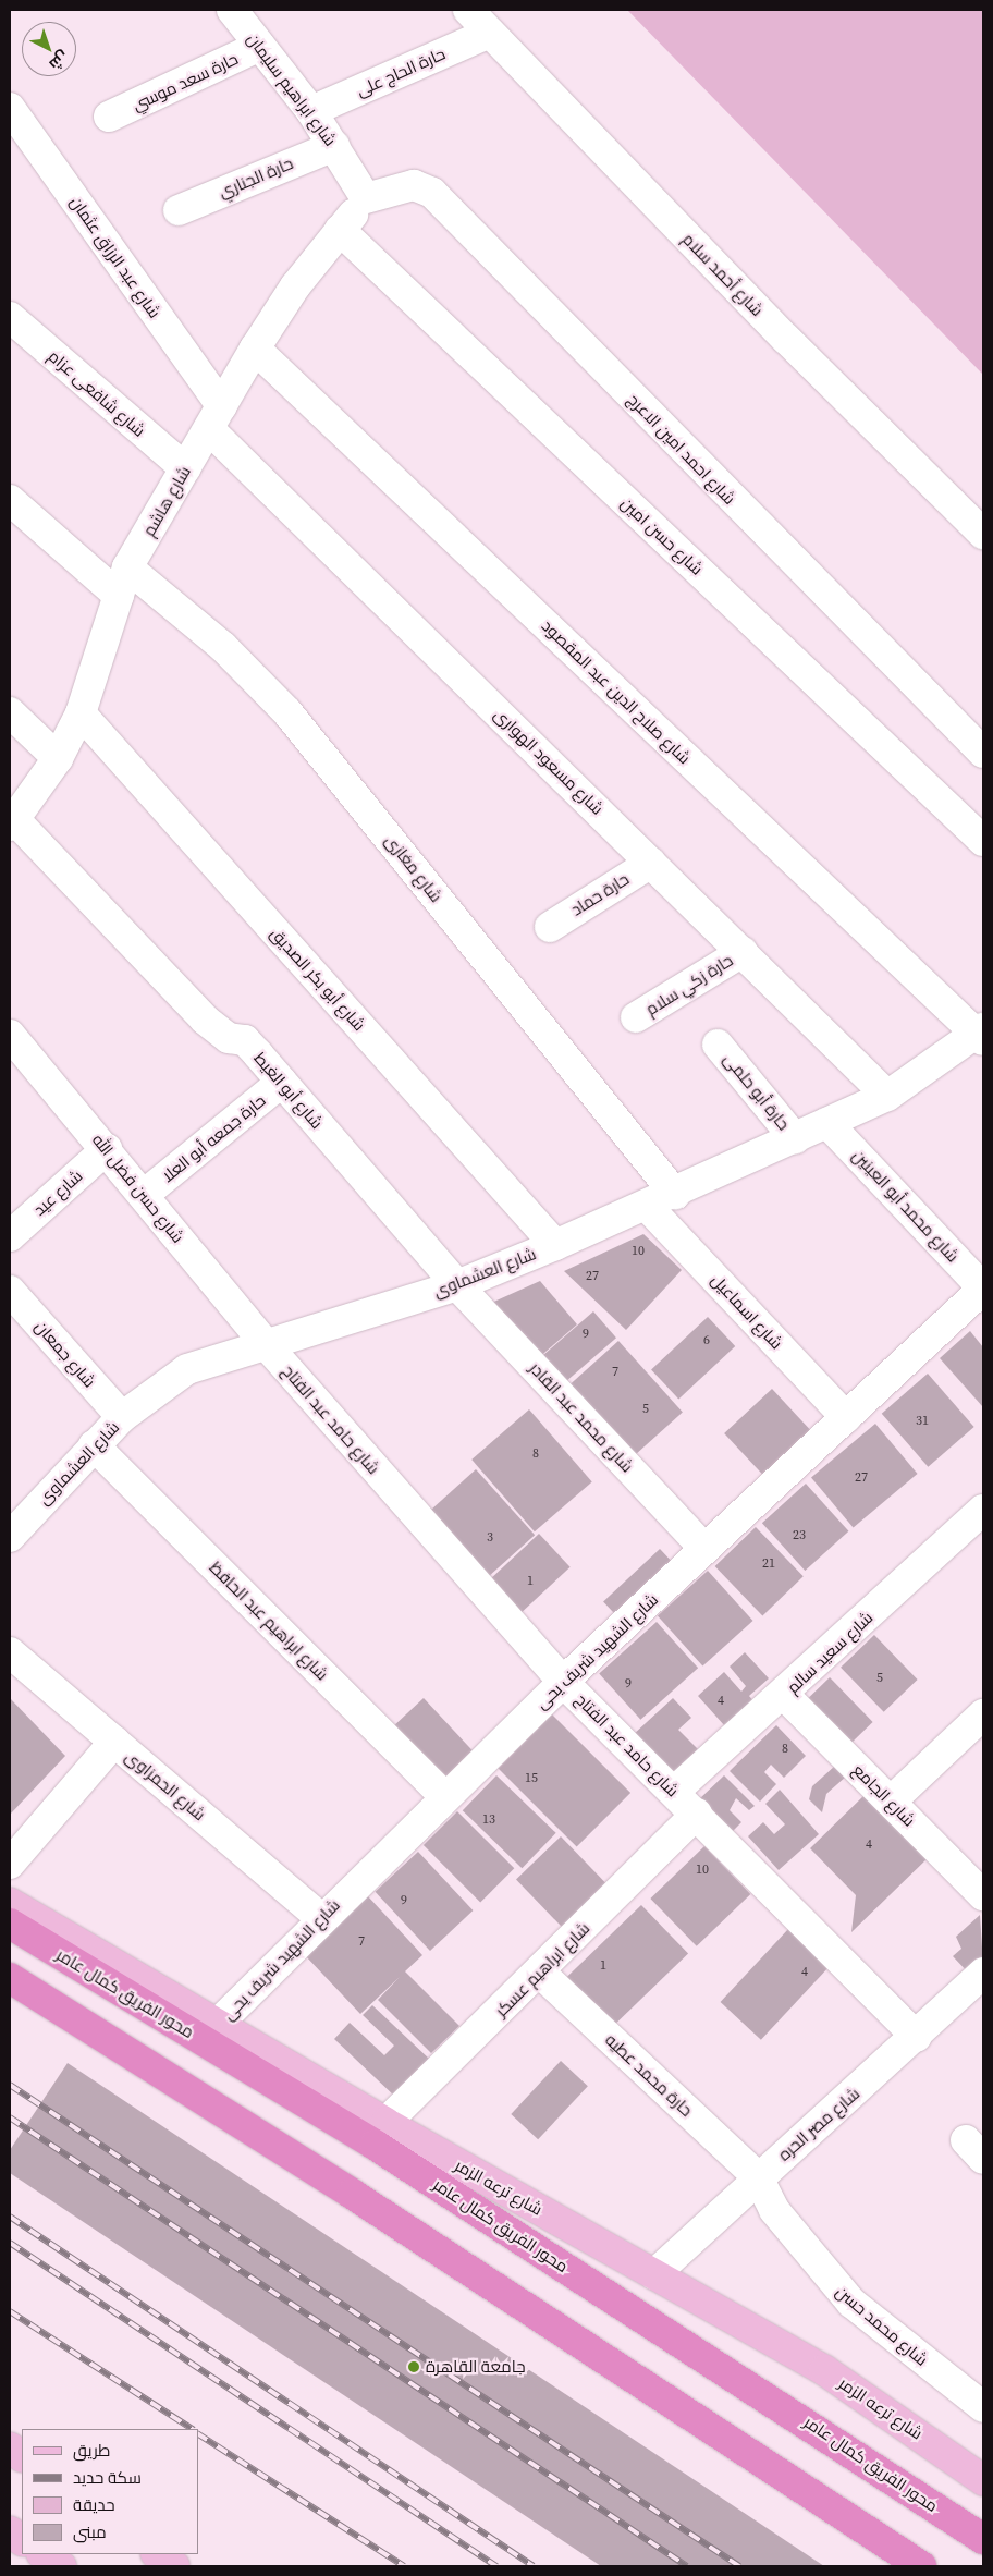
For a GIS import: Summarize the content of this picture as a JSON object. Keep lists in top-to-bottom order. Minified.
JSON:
{"streets":{"highway":["محور الفريق كمال عامر"],"main road":["شارع ترعه الزمر"],"street":["حارة الحاج على","حارة سعد موسي","شارع ابراهيم سليمان","حارة الجناري","شارع عبد الرزاق عثمان","شارع أحمد سلام","شارع شافعى عزام","شارع احمد امين الاعرج","شارع هاشم","شارع حسن امين","شارع صلاح الدين عبد المقصود","شارع مسعود الهوارى","شارع مغازى","حارة حماد","شارع أبو بكر الصديق","حارة زكي سلام","شارع أبو الغيط","حارة أبو حلمى","حارة جمعه أبو العلا","شارع حسن فضل الله","شارع عيد","شارع محمد أبو العينين","شارع العشماوى","شارع اسماعيل","شارع جمعان","شارع محمد عبد القادر","شارع حامد عبد الفتاح","شارع ابراهيم عبد الحافظ","شارع الشهيد شريف يحى","شارع سعيد سالم","شارع الحمزاوى","شارع الجامع","شارع ابراهيم عسكر","حارة محمد عطيه","شارع مصر الحره","شارع محمد حسن"]},"crossings":[["حارة الحاج على","شارع ابراهيم سليمان"],["حارة الحاج على","شارع أحمد سلام"],["حارة سعد موسي","شارع ابراهيم سليمان"],["شارع ابراهيم سليمان","حارة الجناري"],["شارع ابراهيم سليمان","شارع احمد امين الاعرج"],["شارع ابراهيم سليمان","شارع هاشم"],["شارع عبد الرزاق عثمان","شارع هاشم"],["شارع عبد الرزاق عثمان","شارع مسعود الهوارى"],["شارع شافعى عزام","شارع هاشم"],["شارع احمد امين الاعرج","شارع هاشم"],["شارع هاشم","شارع حسن امين"],["شارع هاشم","شارع صلاح الدين عبد المقصود"],["شارع هاشم","شارع مسعود الهوارى"],["شارع هاشم","شارع مغازى"],["شارع هاشم","شارع أبو بكر الصديق"],["شارع هاشم","شارع أبو الغيط"],["شارع صلاح الدين عبد المقصود","شارع العشماوى"],["شارع مسعود الهوارى","حارة حماد"],["شارع مسعود الهوارى","حارة زكي سلام"],["شارع مسعود الهوارى","شارع العشماوى"],["شارع مغازى","شارع العشماوى"],["شارع أبو بكر الصديق","شارع العشماوى"],["شارع أبو الغيط","حارة جمعه أبو العلا"],["شارع أبو الغيط","شارع العشماوى"],["شارع أبو الغيط","شارع محمد عبد القادر"],["حارة أبو حلمى","شارع العشماوى"],["حارة جمعه أبو العلا","شارع حسن فضل الله"],["شارع حسن فضل الله","شارع عيد"],["شارع حسن فضل الله","شارع العشماوى"],["شارع حسن فضل الله","شارع حامد عبد الفتاح"],["شارع محمد أبو العينين","شارع العشماوى"],["شارع محمد أبو العينين","شارع الشهيد شريف يحى"],["شارع العشماوى","شارع اسماعيل"],["شارع العشماوى","شارع جمعان"],["شارع العشماوى","شارع محمد عبد القادر"],["شارع العشماوى","شارع حامد عبد الفتاح"],["شارع العشماوى","شارع ابراهيم عبد الحافظ"],["شارع اسماعيل","شارع الشهيد شريف يحى"],["شارع محمد عبد القادر","شارع الشهيد شريف يحى"],["شارع حامد عبد الفتاح","شارع الشهيد شريف يحى"],["شارع حامد عبد الفتاح","شارع سعيد سالم"],["شارع حامد عبد الفتاح","شارع ابراهيم عسكر"],["شارع حامد عبد الفتاح","شارع مصر الحره"],["شارع ابراهيم عبد الحافظ","شارع الشهيد شريف يحى"],["شارع الشهيد شريف يحى","شارع الحمزاوى"],["شارع الشهيد شريف يحى","شارع ترعه الزمر"],["شارع سعيد سالم","شارع الجامع"],["شارع ابراهيم عسكر","حارة محمد عطيه"],["شارع ابراهيم عسكر","شارع ترعه الزمر"],["حارة محمد عطيه","شارع مصر الحره"],["حارة محمد عطيه","شارع محمد حسن"],["شارع مصر الحره","شارع ترعه الزمر"],["شارع مصر الحره","شارع محمد حسن"]],"places":["جامعة القاهرة"],"house_numbers":["10","27","9","6","7","5","31","8","27","23","3","21","1","5","9","4","8","15","13","4","10","9","7","1","4"],"legend":["طريق","سكة حديد","حديقة","مبنى"],"north":"bottom right"}
